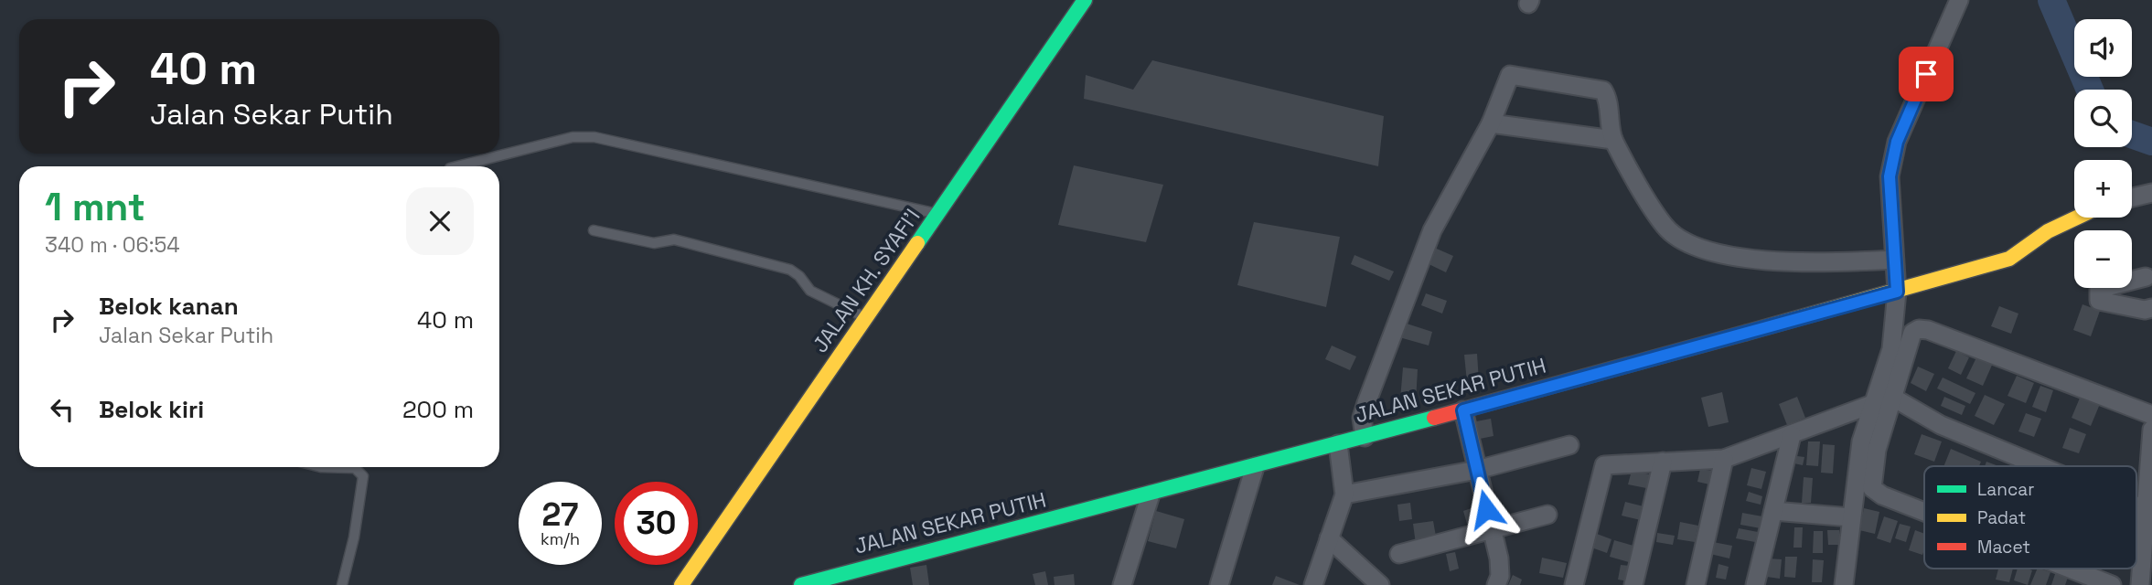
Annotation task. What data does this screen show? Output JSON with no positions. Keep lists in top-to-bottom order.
{
  "streets": {
    "street": ["JALAN KH. SYAFI'I", "JALAN SEKAR PUTIH"]
  },
  "legend": ["Lancar", "Padat", "Macet"],
  "page": {
    "map_buttons": ["+", "−"],
    "turn": ["40 m", "Jalan Sekar Putih"],
    "heading": ["1 mnt", "340 m · 06:54"],
    "list": [
      {
        "name": "Belok kanan",
        "note": "Jalan Sekar Putih",
        "value": "40 m"
      },
      {
        "name": "Belok kiri",
        "value": "200 m"
      }
    ],
    "speed": "27 km/h",
    "limit": "30"
  }
}
